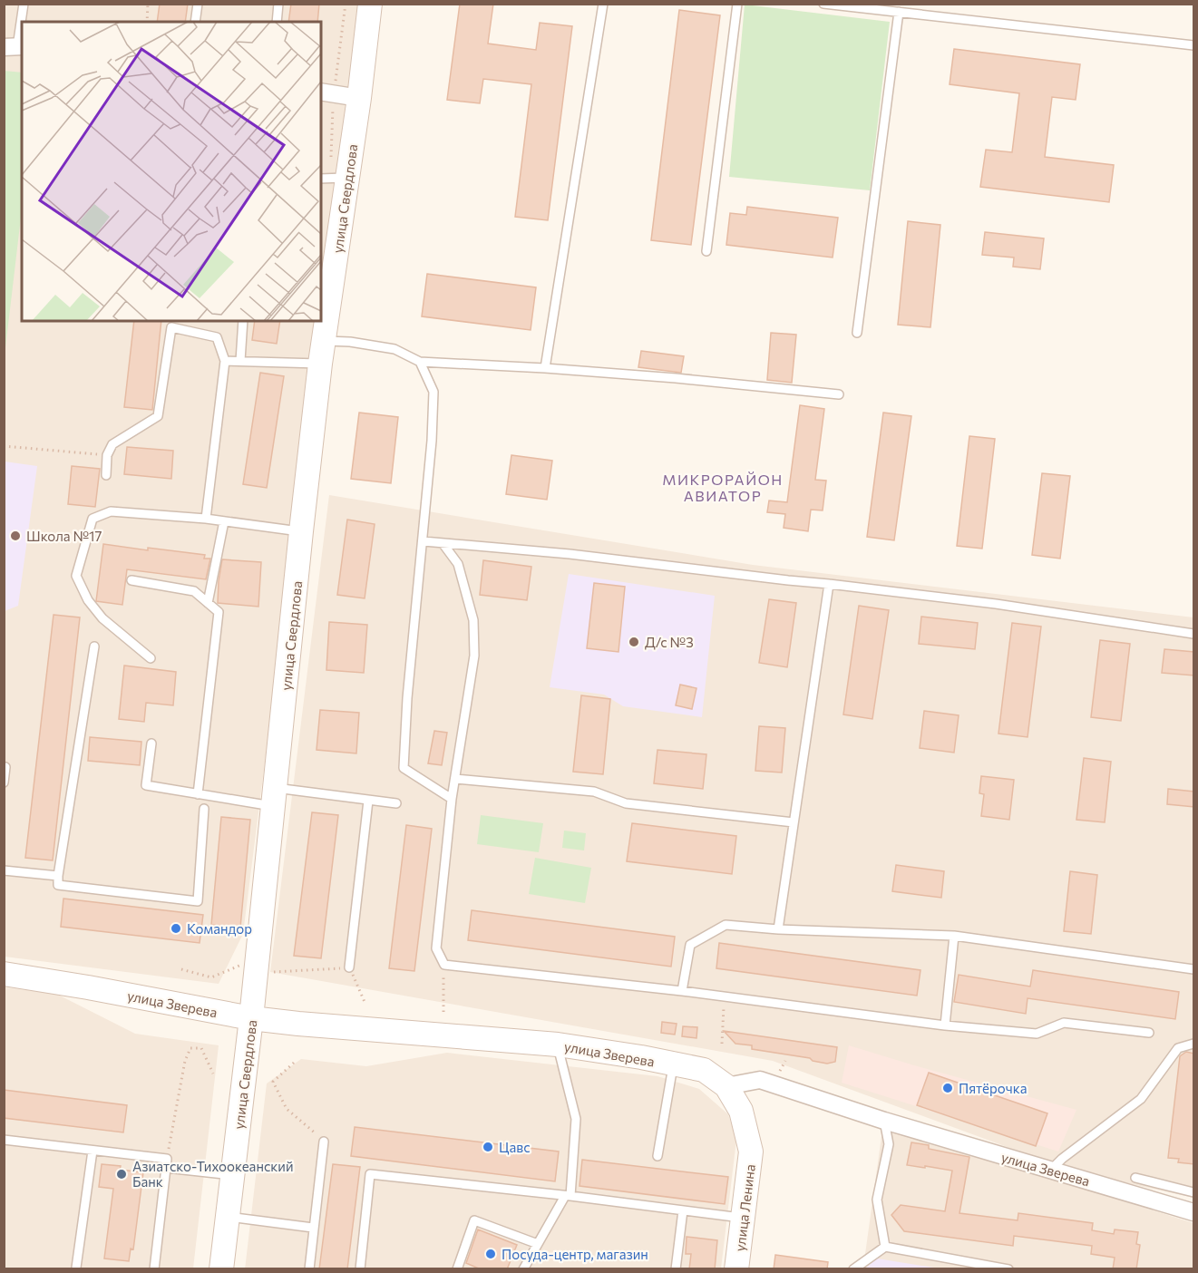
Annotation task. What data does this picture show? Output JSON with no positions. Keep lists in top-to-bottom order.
{
  "streets": {
    "main road": ["улица Свердлова", "улица Зверева", "улица Ленина"]
  },
  "crossings": [
    ["улица Свердлова", "улица Зверева"],
    ["улица Зверева", "улица Ленина"]
  ],
  "districts": ["МИКРОРАЙОН АВИАТОР"],
  "places": [
    "Школа №17",
    "Д/с №3",
    "Командор",
    "Пятёрочка",
    "Цавс",
    "Азиатско-Тихоокеанский Банк",
    "Посуда-центр, магазин"
  ]
}
